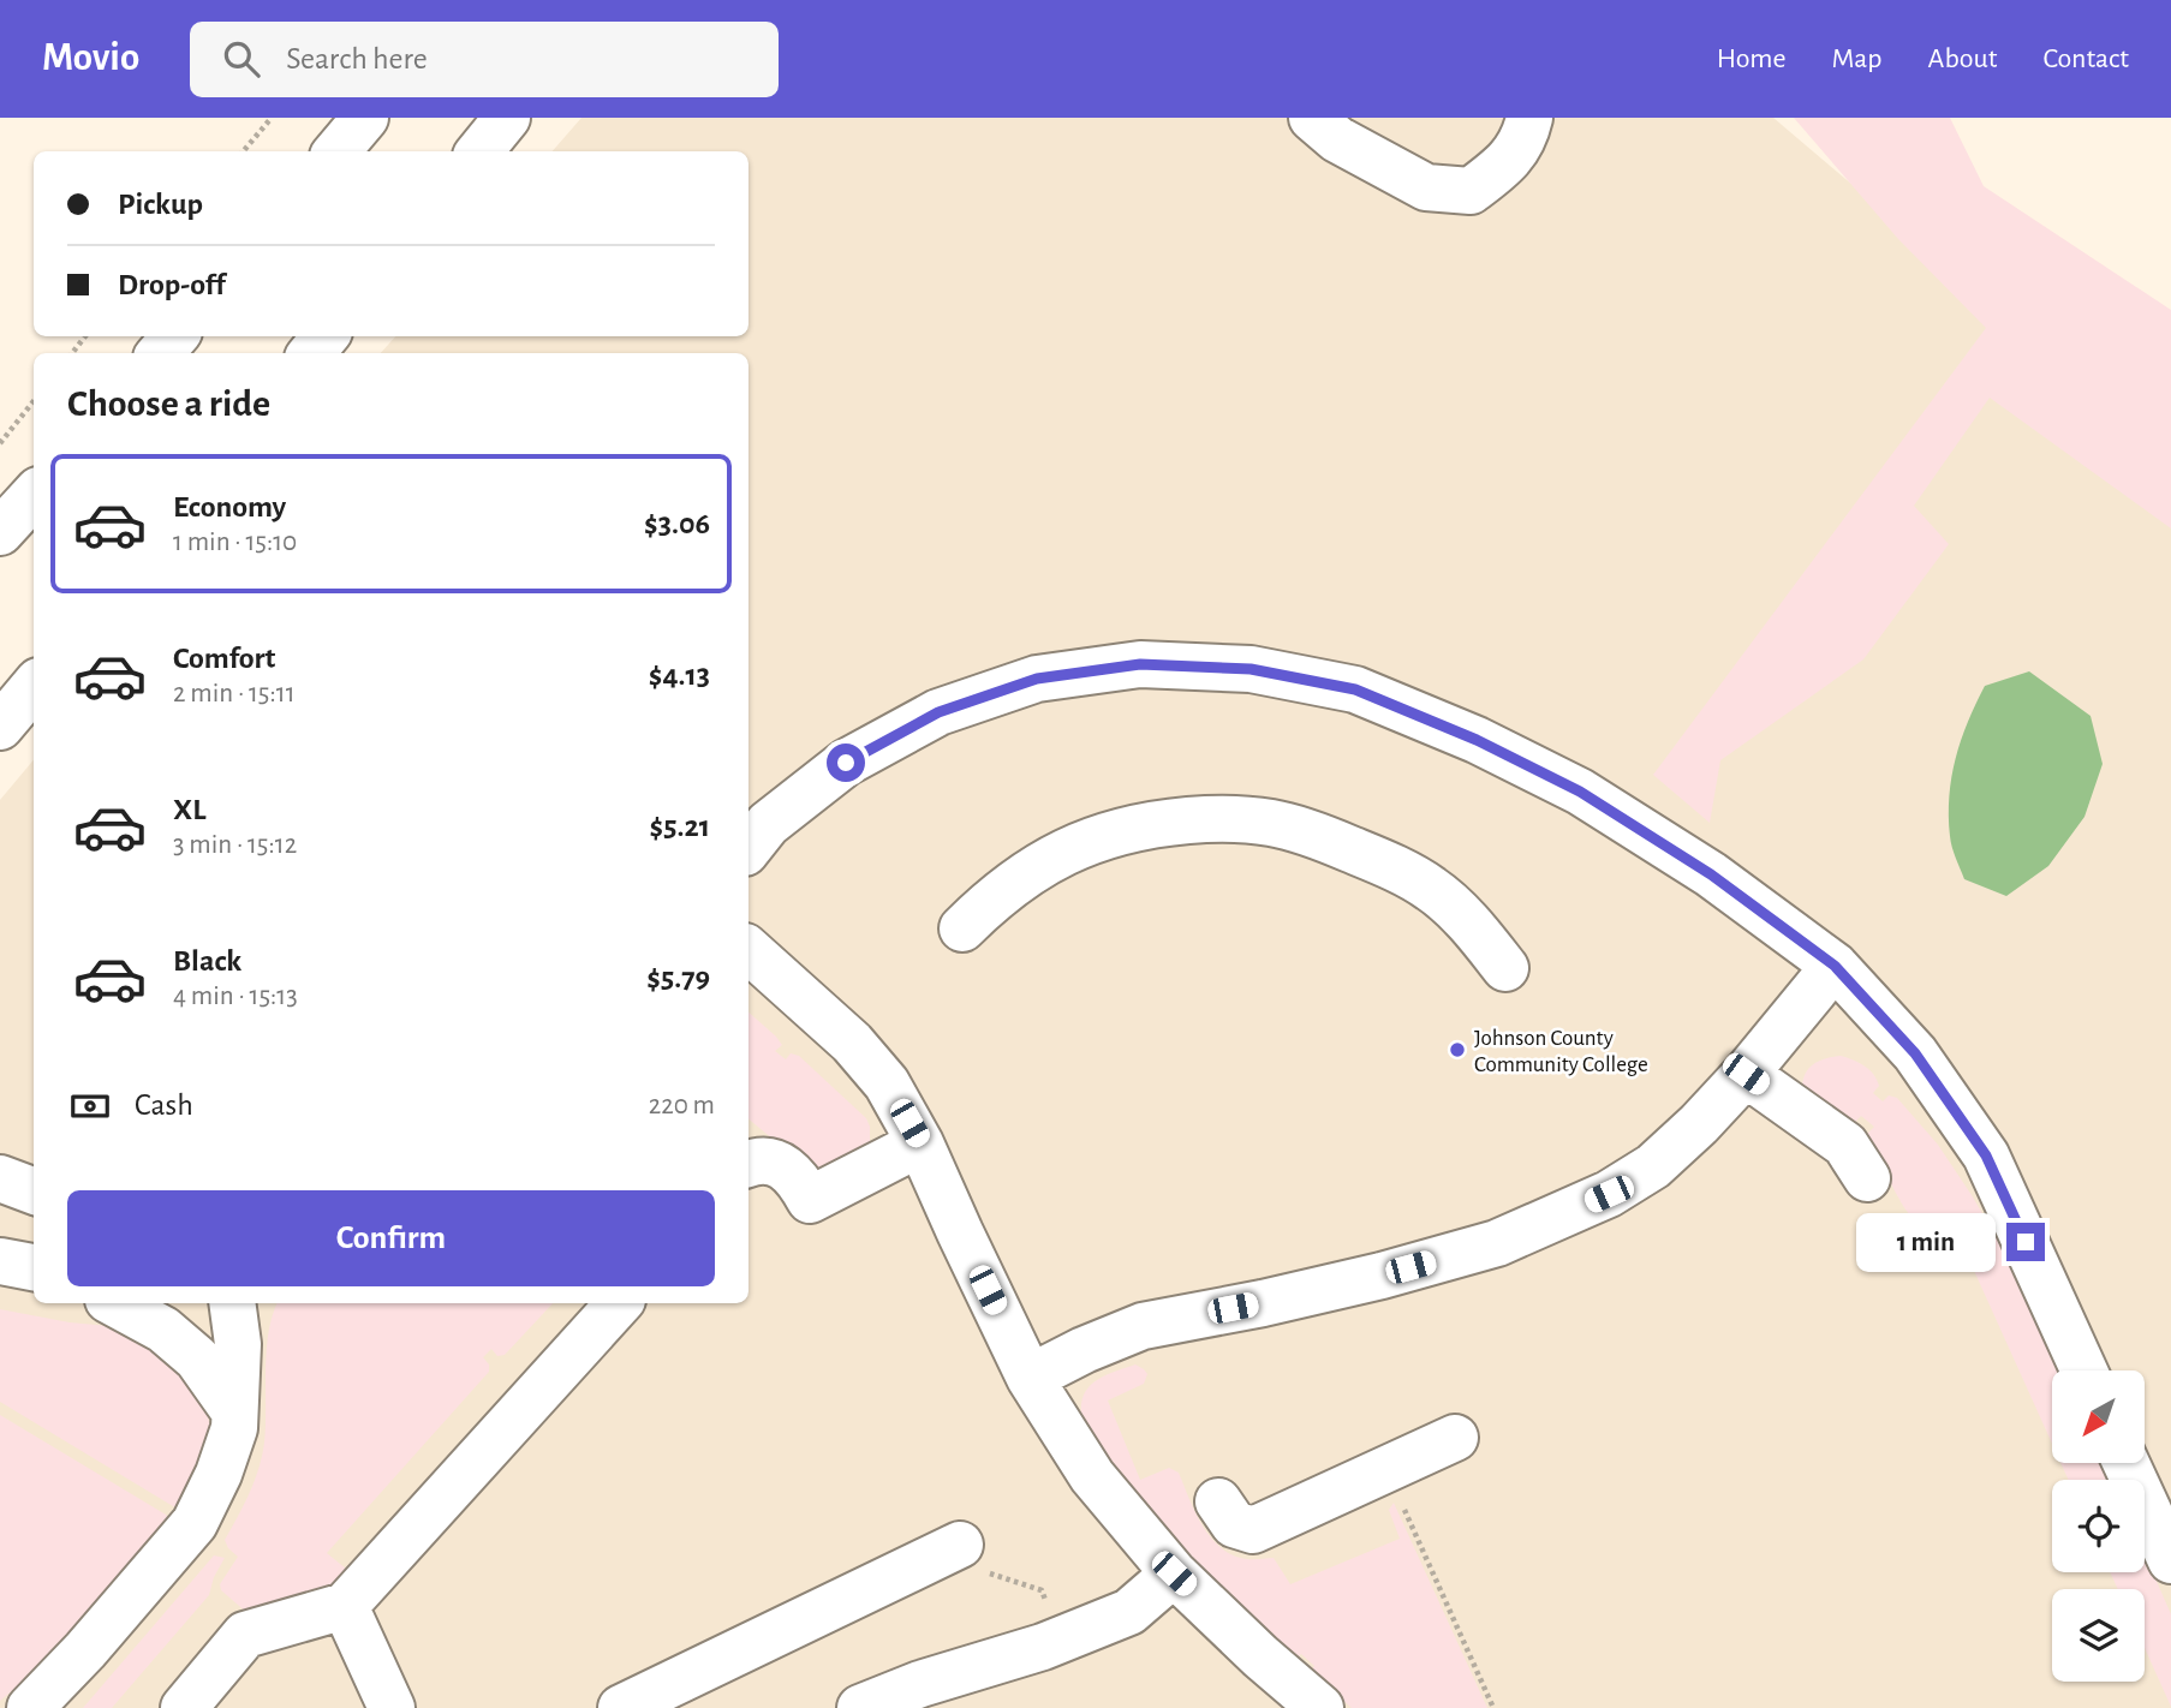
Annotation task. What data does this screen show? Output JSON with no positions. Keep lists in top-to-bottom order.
{
  "places": ["Johnson County Community College"],
  "north": "bottom left",
  "page": {
    "header": "Movio",
    "search": "Search here",
    "nav": [
      "Home",
      "Map",
      "About",
      "Contact"
    ],
    "banner": ["Pickup", "Drop-off"],
    "heading": "Choose a ride",
    "list": [
      {
        "name": "Economy",
        "note": "1 min · 15:10",
        "value": "$3.06"
      },
      {
        "name": "Comfort",
        "note": "2 min · 15:11",
        "value": "$4.13"
      },
      {
        "name": "XL",
        "note": "3 min · 15:12",
        "value": "$5.21"
      },
      {
        "name": "Black",
        "note": "4 min · 15:13",
        "value": "$5.79"
      }
    ],
    "pay": ["Cash", "220 m"],
    "buttons": "Confirm",
    "bubble": "1 min"
  }
}
